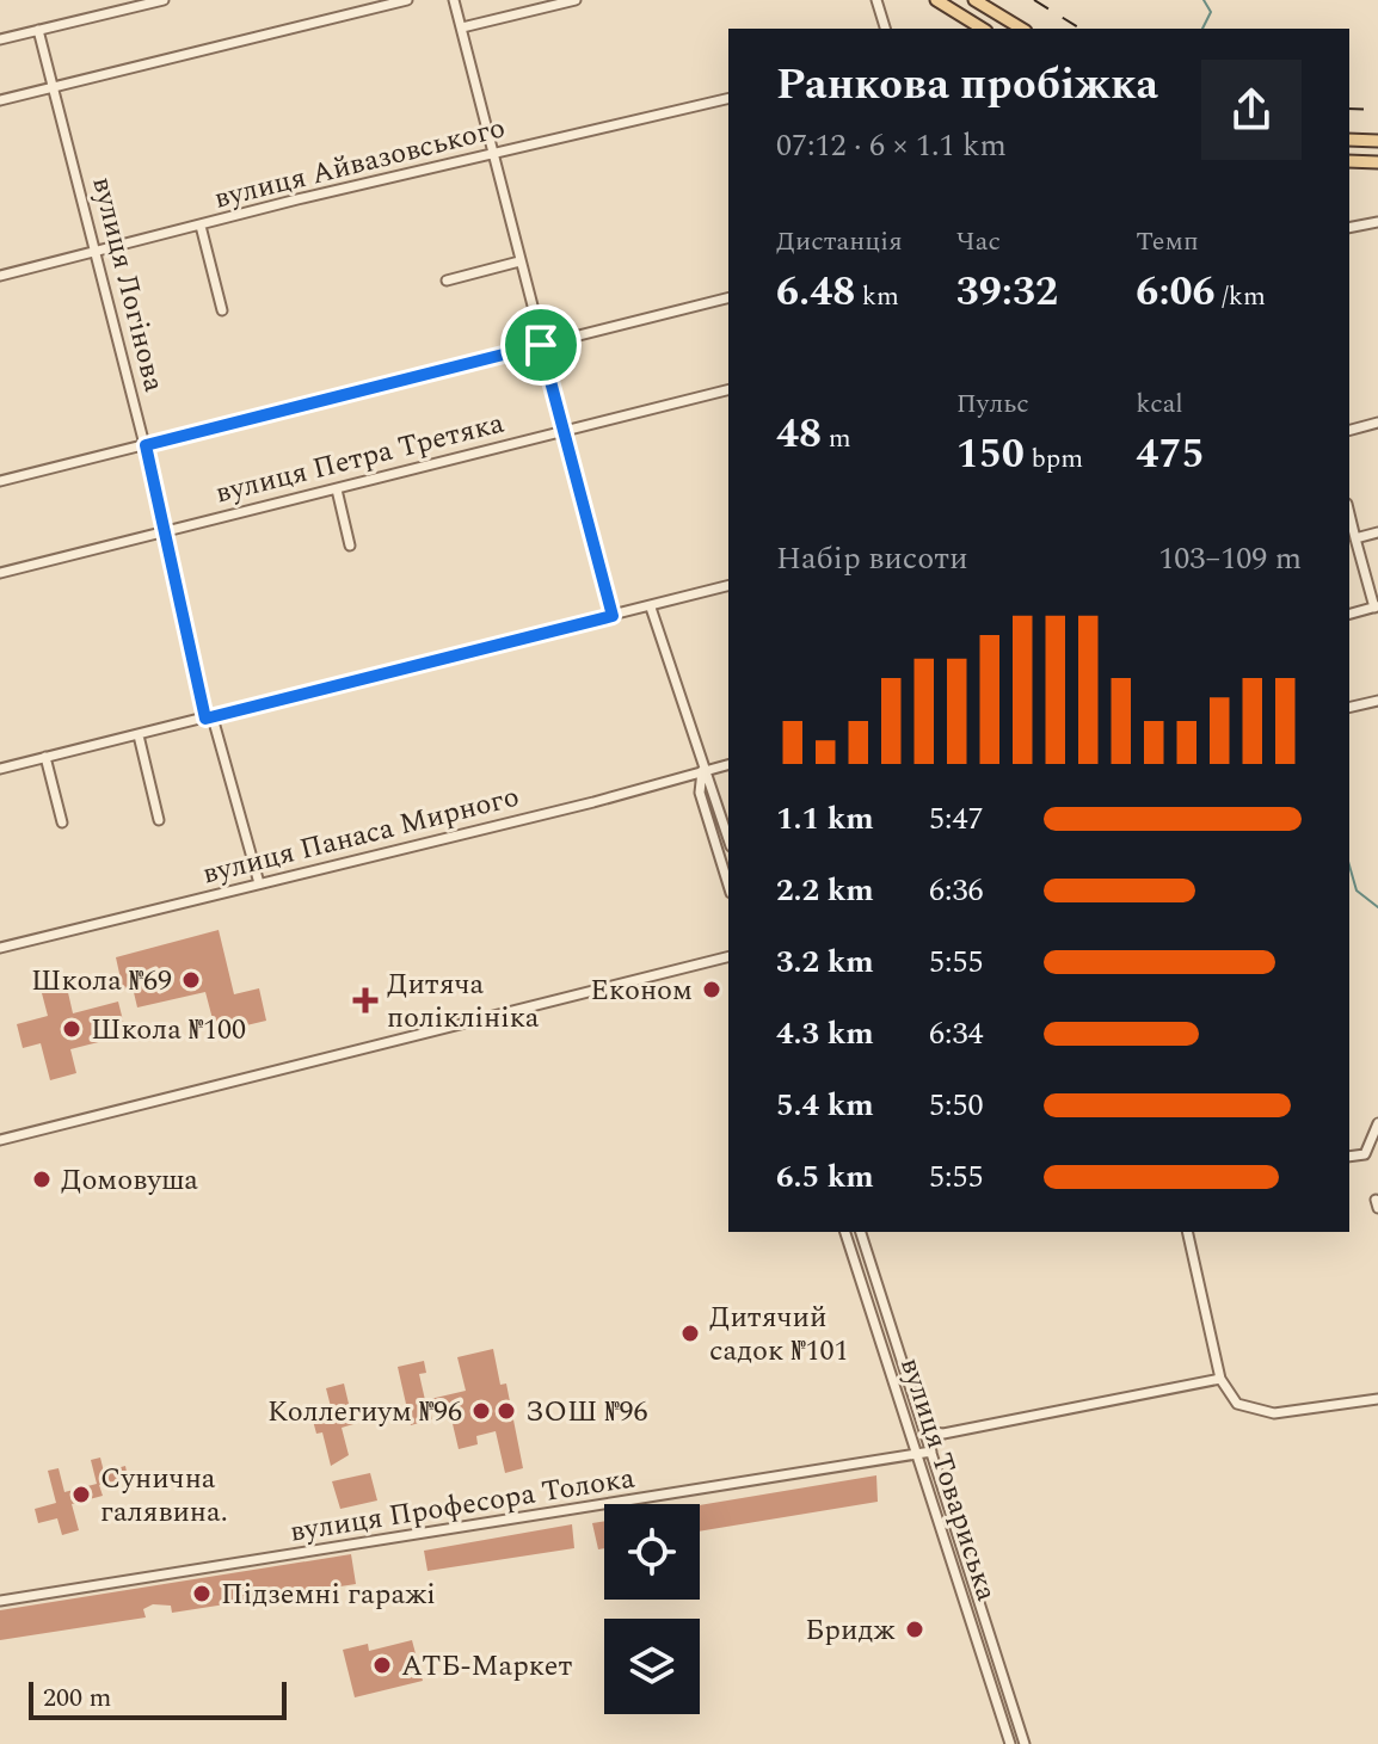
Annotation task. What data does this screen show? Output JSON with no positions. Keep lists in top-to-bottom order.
{
  "streets": {
    "street": [
      "вулиця Айвазовського",
      "вулиця Логінова",
      "вулиця Петра Третяка",
      "вулиця Панаса Мирного",
      "вулиця Товариська",
      "вулиця Професора Толока"
    ]
  },
  "crossings": [
    ["вулиця Айвазовського", "вулиця Логінова"],
    ["вулиця Логінова", "вулиця Петра Третяка"],
    ["вулиця Логінова", "вулиця Панаса Мирного"],
    ["вулиця Товариська", "вулиця Професора Толока"]
  ],
  "places": {
    "other": [
      "Школа №69",
      "Економ",
      "Школа №100",
      "Домовуша",
      "Дитячий садок №101",
      "Коллегиум №96",
      "ЗОШ №96",
      "Сунична галявина.",
      "Підземні гаражі",
      "Бридж",
      "АТБ-Маркет"
    ],
    "health": ["Дитяча поліклініка"]
  },
  "scale_bar": "200 m",
  "page": {
    "heading": ["Ранкова пробіжка", "07:12 · 6 × 1.1 km"],
    "stats": [
      ["Дистанція", "6.48 km"],
      ["Час", "39:32"],
      ["Темп", "6:06 /km"],
      ["48 m"],
      ["Пульс", "150 bpm"],
      ["kcal", "475"]
    ],
    "chart": ["Набір висоти", "103–109 m"],
    "list": [
      {
        "name": "1.1 km",
        "note": "5:47"
      },
      {
        "name": "2.2 km",
        "note": "6:36"
      },
      {
        "name": "3.2 km",
        "note": "5:55"
      },
      {
        "name": "4.3 km",
        "note": "6:34"
      },
      {
        "name": "5.4 km",
        "note": "5:50"
      },
      {
        "name": "6.5 km",
        "note": "5:55"
      }
    ],
    "scale": "200 m"
  }
}
